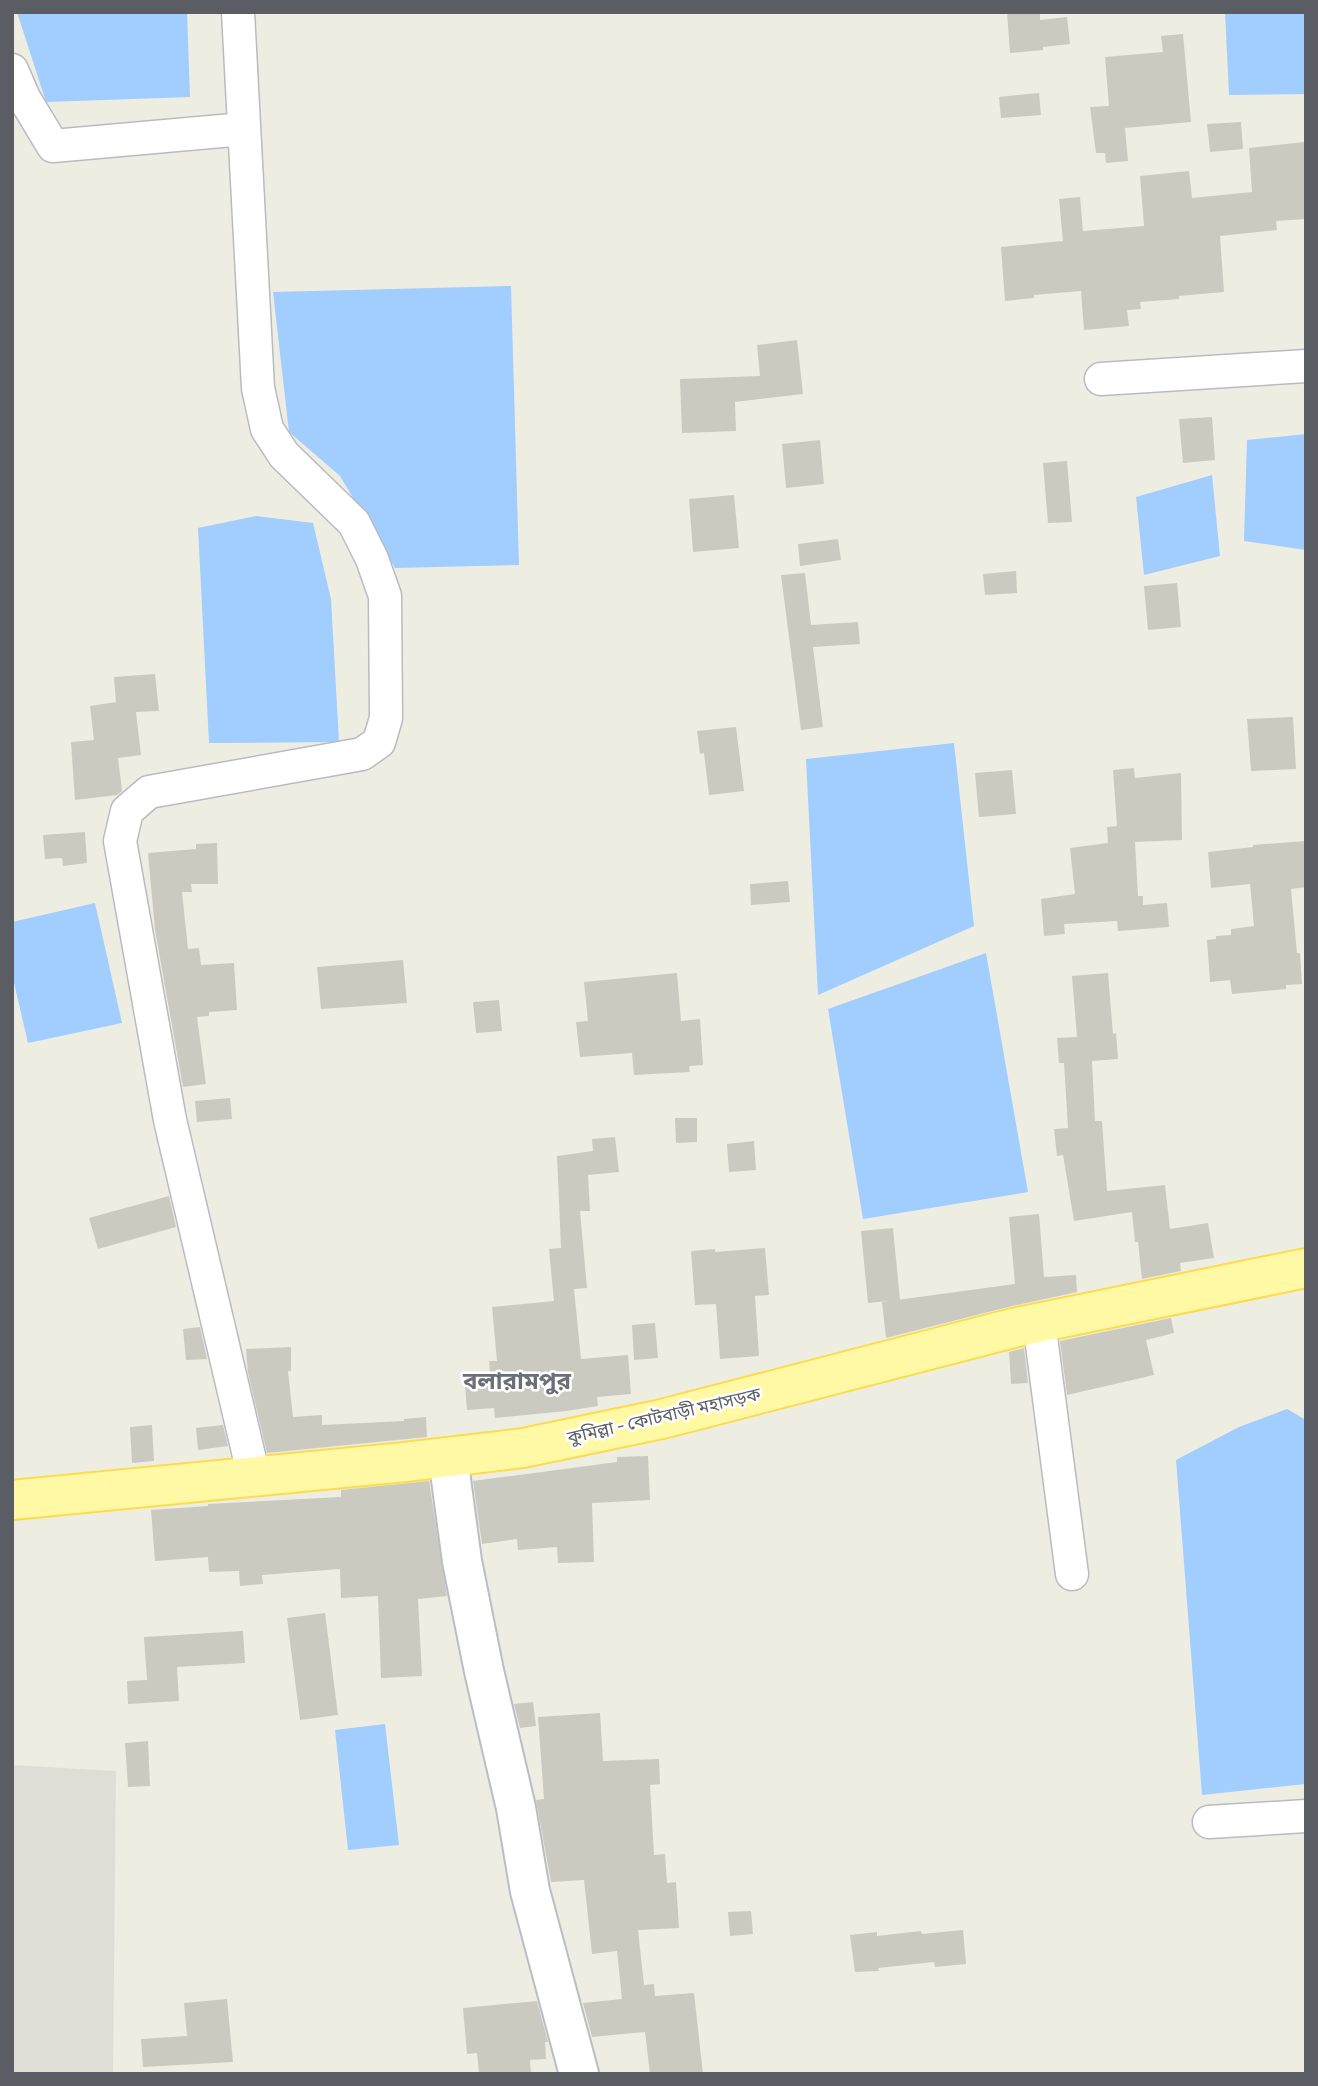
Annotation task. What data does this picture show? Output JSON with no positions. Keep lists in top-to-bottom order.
{
  "streets": {
    "main road": ["কুমিল্লা - কোটবাড়ী মহাসড়ক"]
  },
  "districts": ["বলারামপুর"]
}
